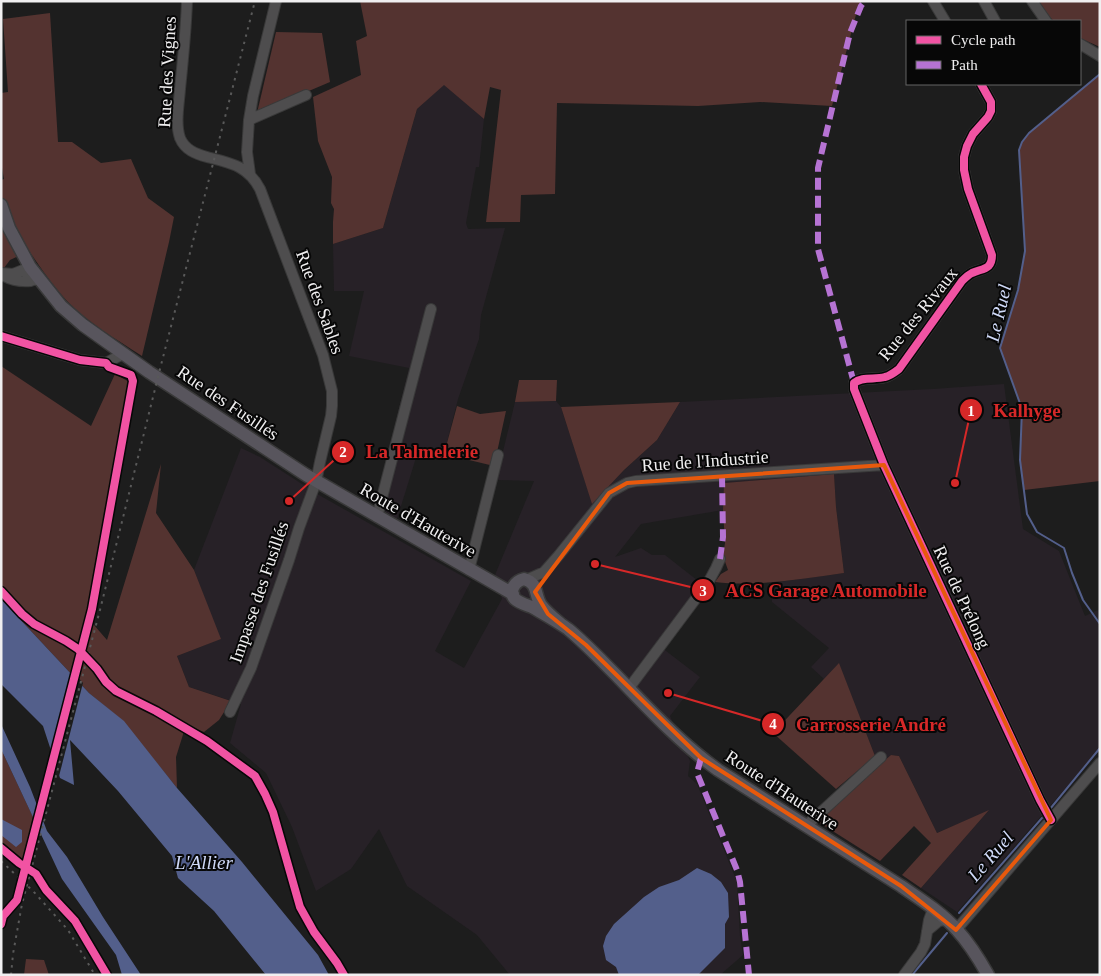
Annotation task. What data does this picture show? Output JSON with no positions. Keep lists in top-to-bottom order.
{
  "streets": {
    "main road": ["Rue des Fusillés", "Route d'Hauterive"],
    "street": [
      "Rue des Vignes",
      "Rue des Sables",
      "Rue des Rivaux",
      "Rue de l'Industrie",
      "Impasse des Fusillés",
      "Rue de Prélong"
    ]
  },
  "crossings": [
    ["Rue des Vignes", "Rue des Sables"],
    ["Rue des Sables", "Rue des Fusillés"],
    ["Rue des Sables", "Route d'Hauterive"],
    ["Rue des Sables", "Impasse des Fusillés"],
    ["Rue des Rivaux", "Rue de Prélong"],
    ["Rue des Fusillés", "Route d'Hauterive"],
    ["Rue des Fusillés", "Impasse des Fusillés"],
    ["Rue de l'Industrie", "Route d'Hauterive"],
    ["Rue de l'Industrie", "Rue de Prélong"],
    ["Route d'Hauterive", "Impasse des Fusillés"]
  ],
  "water": ["Le Ruel", "L'Allier"],
  "places": [
    "Kalhyge",
    "La Talmelerie",
    "ACS Garage Automobile",
    "Carrosserie André"
  ],
  "legend": ["Cycle path", "Path"]
}
